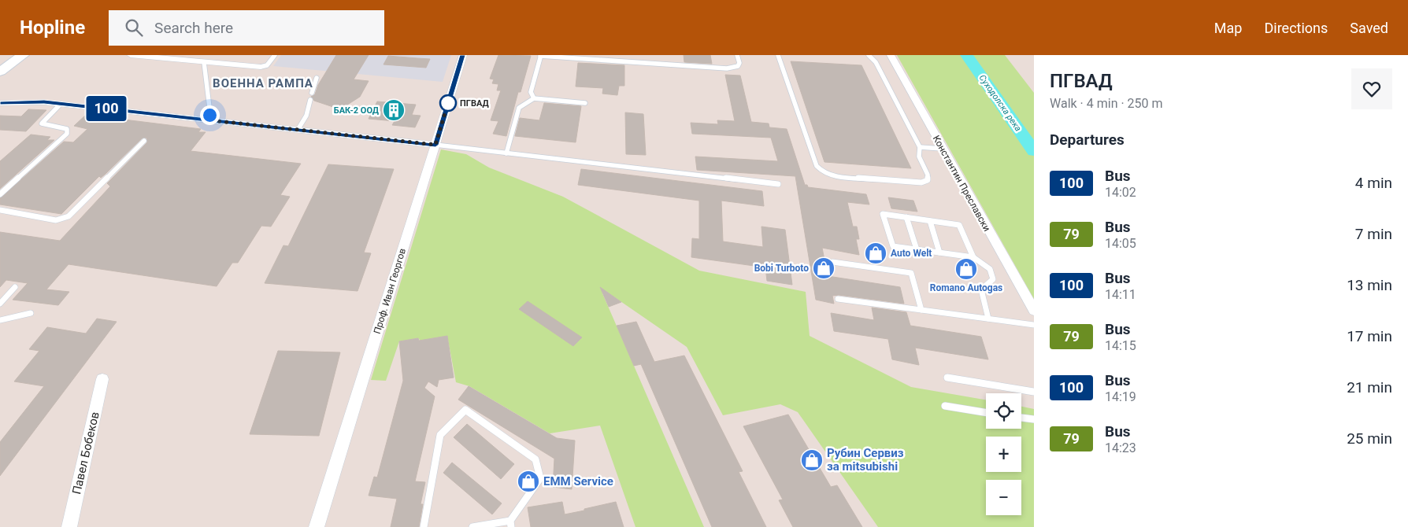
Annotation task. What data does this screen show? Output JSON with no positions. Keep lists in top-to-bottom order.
{
  "streets": {
    "street": ["Константин Преславски", "Проф. Иван Георгов", "Павел Бобеков"]
  },
  "districts": ["ВОЕННА РАМПА"],
  "water": ["Суходолска река"],
  "places": {
    "other": ["ПГВАД"],
    "building": ["БАК-2 ООД"],
    "shop": [
      "Auto Welt",
      "Bobi Turboto",
      "Romano Autogas",
      "Рубин Сервиз за mitsubishi",
      "EMM Service"
    ]
  },
  "lines": ["bus line 100"],
  "page": {
    "header": "Hopline",
    "search": "Search here",
    "nav": ["Map", "Directions", "Saved"],
    "on_map": "100",
    "heading": [
      ["ПГВАД", "Walk · 4 min · 250 m"],
      "Departures"
    ],
    "list": [
      {
        "mark": "100",
        "name": "Bus",
        "note": "14:02",
        "value": "4 min"
      },
      {
        "mark": "79",
        "name": "Bus",
        "note": "14:05",
        "value": "7 min"
      },
      {
        "mark": "100",
        "name": "Bus",
        "note": "14:11",
        "value": "13 min"
      },
      {
        "mark": "79",
        "name": "Bus",
        "note": "14:15",
        "value": "17 min"
      },
      {
        "mark": "100",
        "name": "Bus",
        "note": "14:19",
        "value": "21 min"
      },
      {
        "mark": "79",
        "name": "Bus",
        "note": "14:23",
        "value": "25 min"
      }
    ],
    "map_buttons": ["+", "−"]
  }
}
